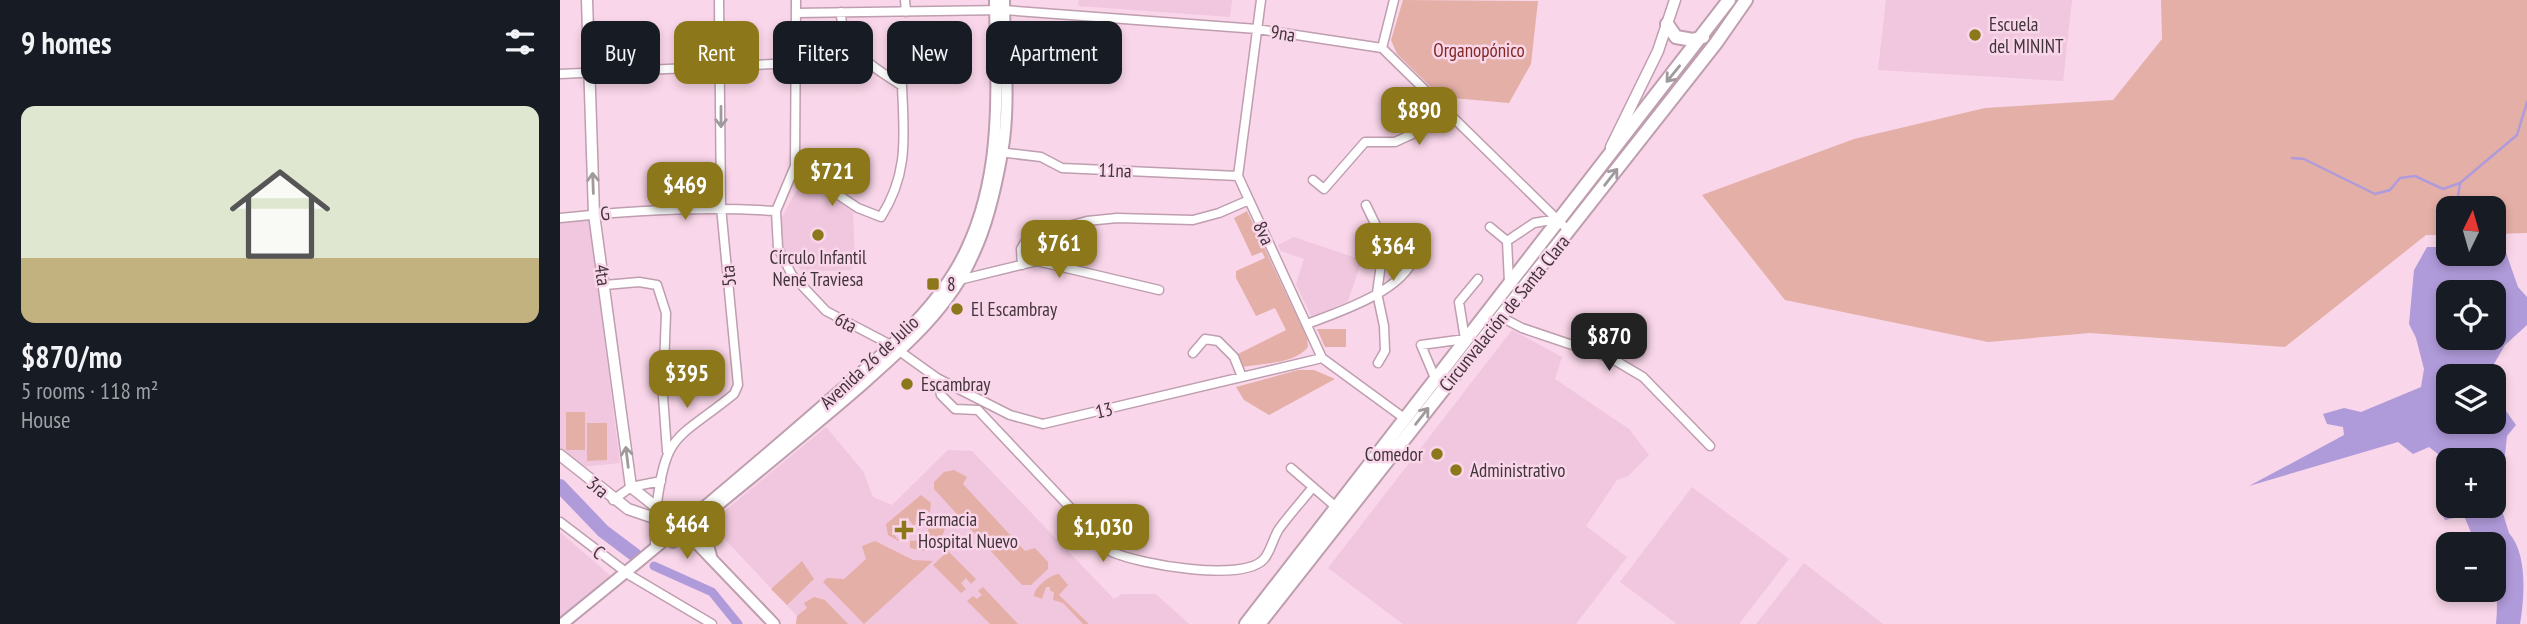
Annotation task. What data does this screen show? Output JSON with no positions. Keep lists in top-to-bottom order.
{
  "streets": {
    "highway": ["Circunvalación de Santa Clara"],
    "main road": ["Avenida 26 de Julio"],
    "street": [
      "9na",
      "11na",
      "G",
      "8va",
      "4ta",
      "5ta",
      "6ta",
      "13",
      "3ra",
      "C"
    ]
  },
  "crossings": [
    ["9na", "6ta"],
    ["9na", "Avenida 26 de Julio"],
    ["11na", "8va"],
    ["11na", "Avenida 26 de Julio"],
    ["G", "4ta"],
    ["G", "5ta"],
    ["G", "6ta"],
    ["8va", "13"],
    ["6ta", "Avenida 26 de Julio"],
    ["6ta", "13"],
    ["Avenida 26 de Julio", "13"],
    ["Avenida 26 de Julio", "C"]
  ],
  "one_way": ["4ta"],
  "parks": ["Organopónico"],
  "places": {
    "other": [
      "Escuela del MININT",
      "Círculo Infantil Nené Traviesa",
      "El Escambray",
      "Escambray",
      "Comedor",
      "Administrativo"
    ],
    "transit": ["8"],
    "health": ["Farmacia Hospital Nuevo"]
  },
  "north": "top",
  "page": {
    "heading": "9 homes",
    "chip": [
      "Buy",
      "Rent",
      "Filters",
      "New",
      "Apartment"
    ],
    "list": [
      {
        "name": "$870/mo",
        "note": "5 rooms · 118 m² · House"
      }
    ],
    "price": [
      "$890",
      "$721",
      "$469",
      "$761",
      "$364",
      "$870",
      "$395",
      "$464",
      "$1,030"
    ],
    "map_buttons": ["+", "−"]
  }
}
